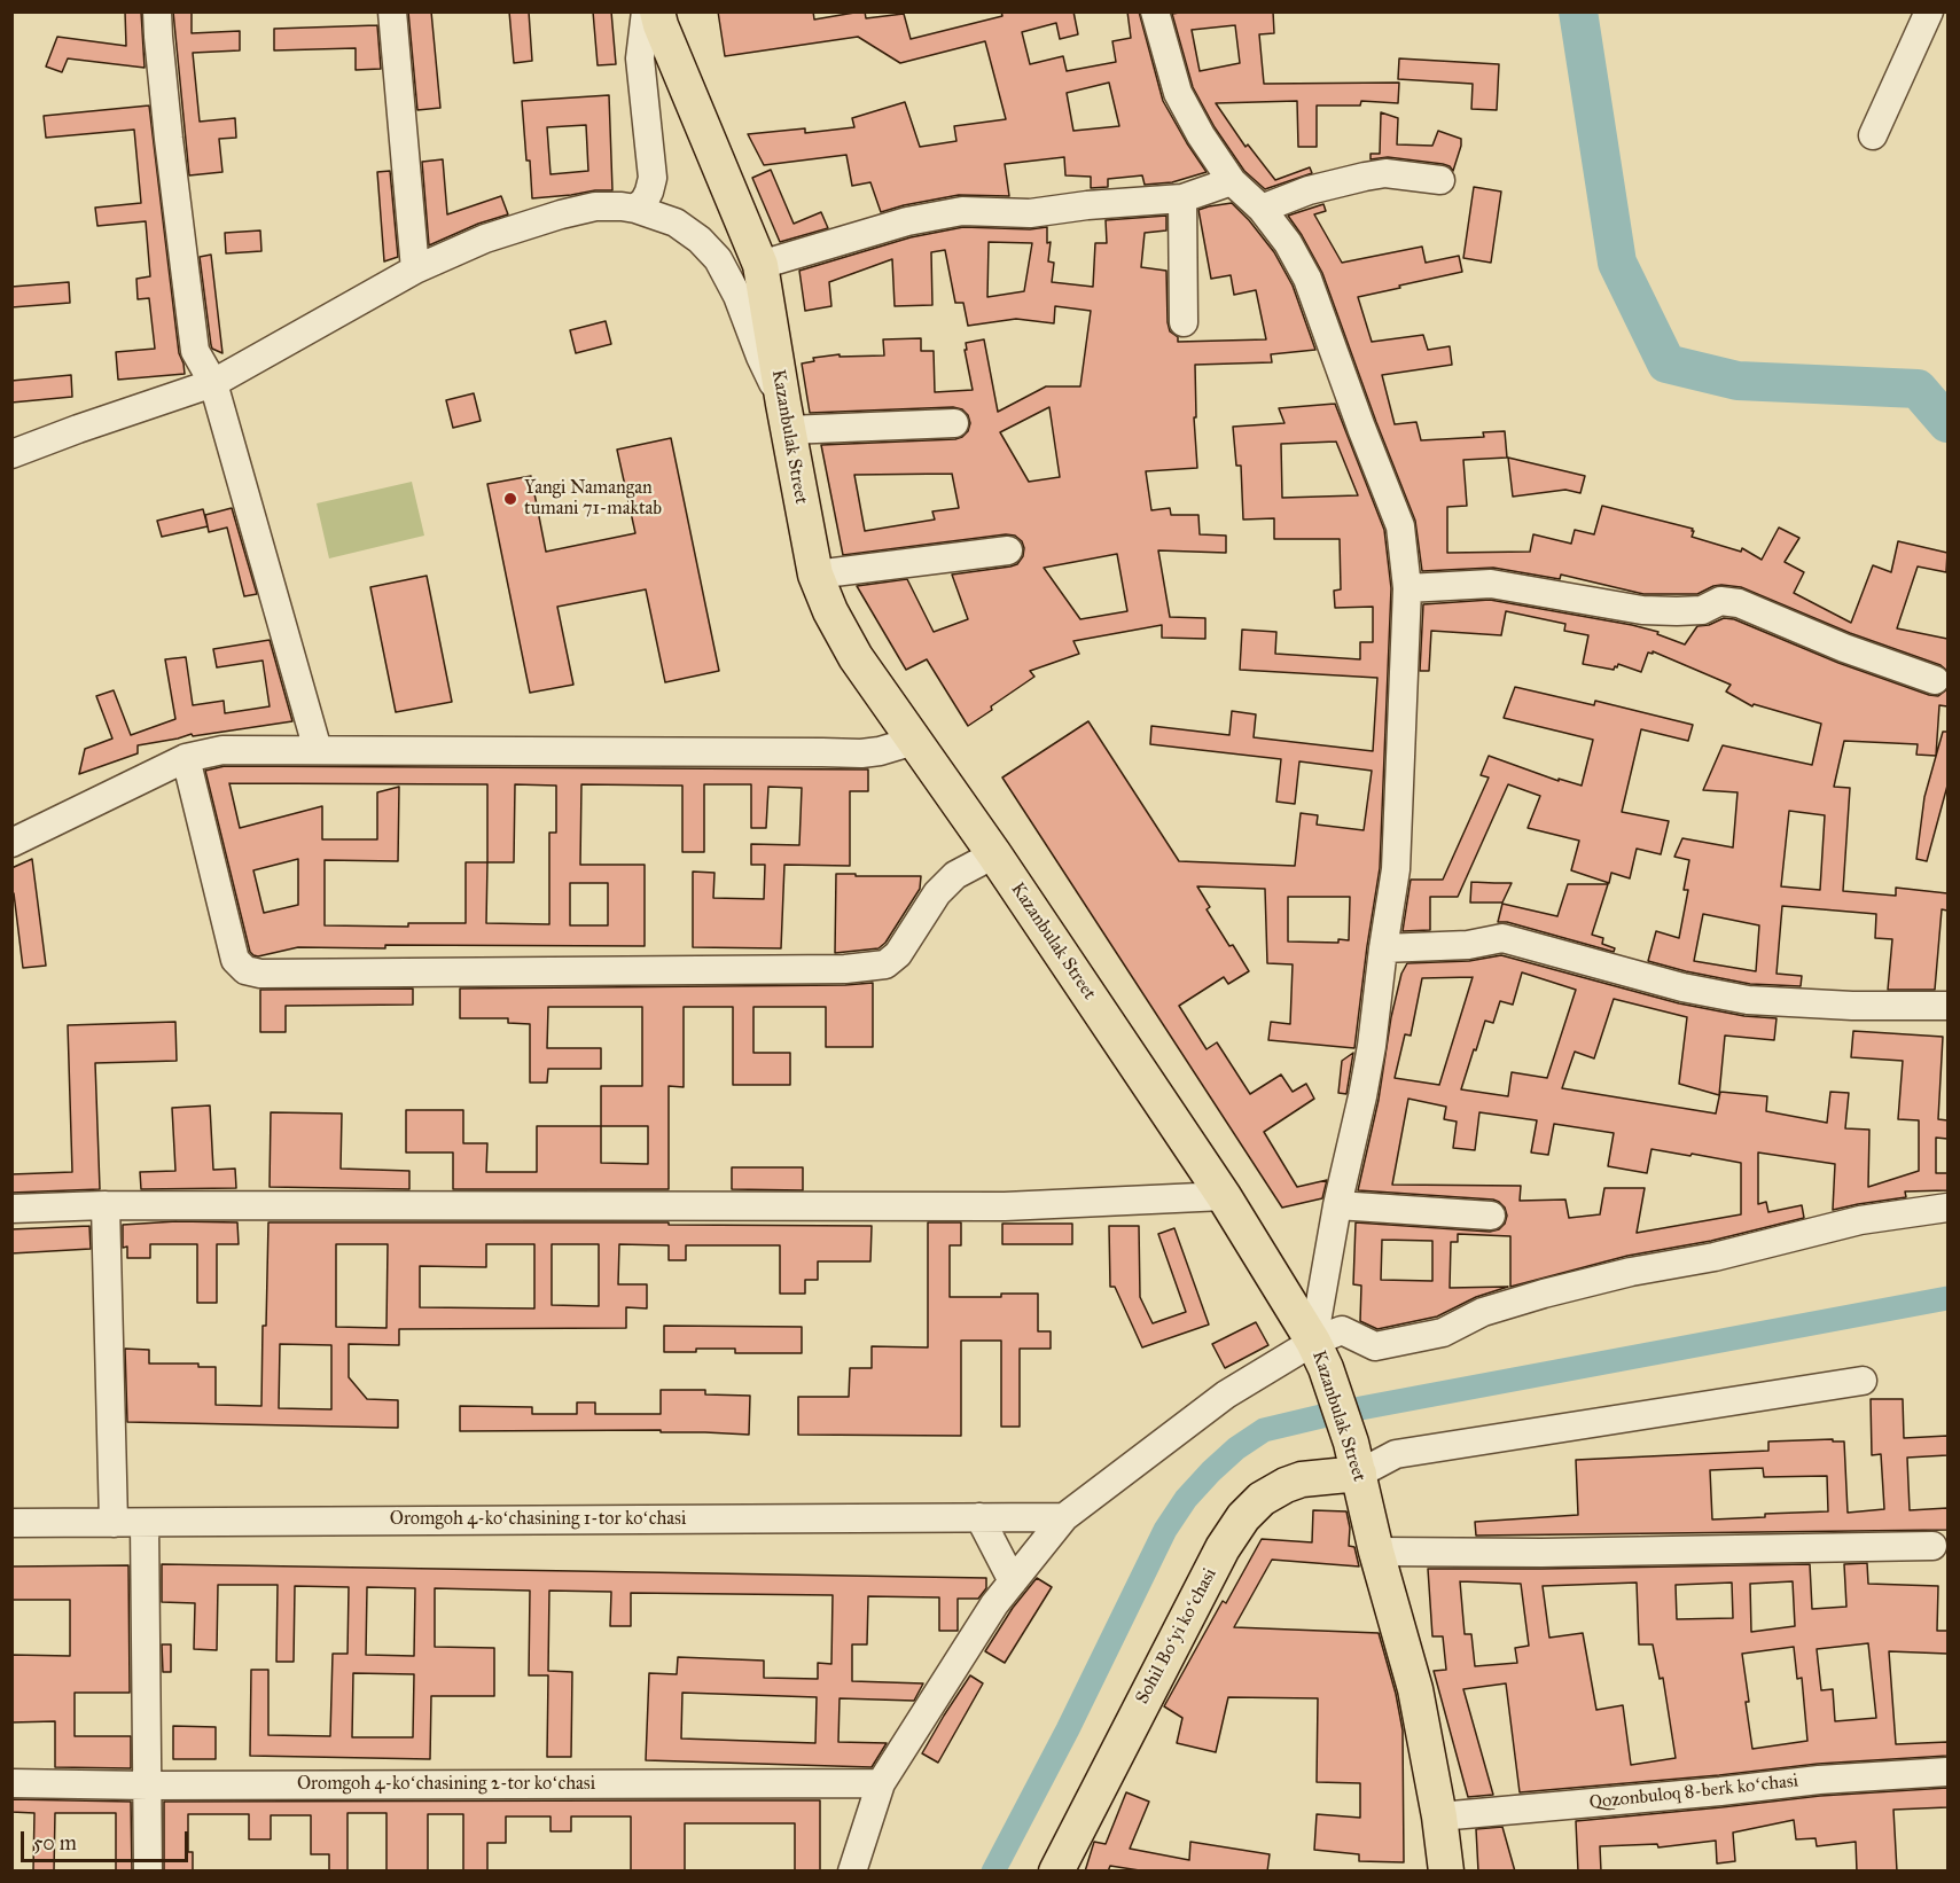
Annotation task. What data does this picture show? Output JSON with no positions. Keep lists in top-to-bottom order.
{
  "streets": {
    "main road": ["Kazanbulak Street", "Sohil Boʻyi koʻchasi"],
    "street": ["Oromgoh 4-koʻchasining 1-tor koʻchasi", "Oromgoh 4-koʻchasining 2-tor koʻchasi", "Qozonbuloq 8-berk koʻchasi"]
  },
  "crossings": [
    ["Kazanbulak Street", "Sohil Boʻyi koʻchasi"],
    ["Kazanbulak Street", "Qozonbuloq 8-berk koʻchasi"]
  ],
  "places": ["Yangi Namangan tumani 71-maktab"],
  "scale_bar": "50 m"
}
